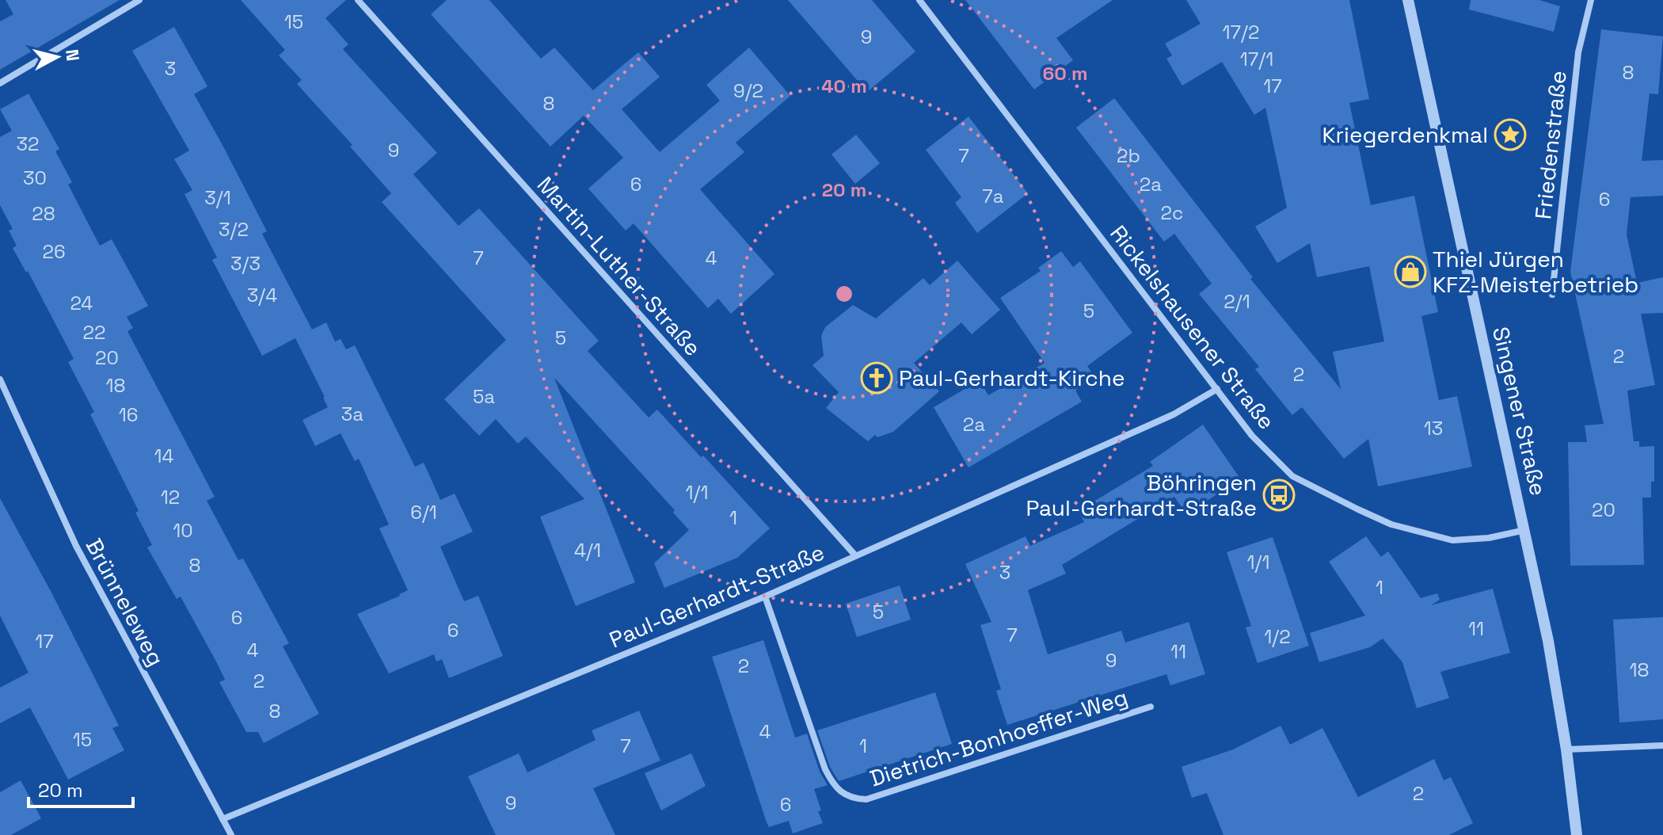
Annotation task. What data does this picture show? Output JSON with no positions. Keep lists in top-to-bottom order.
{
  "streets": {
    "street": [
      "Friedenstraße",
      "Martin-Luther-Straße",
      "Rickelshausener Straße",
      "Singener Straße",
      "Paul-Gerhardt-Straße",
      "Brünneleweg",
      "Dietrich-Bonhoeffer-Weg"
    ]
  },
  "crossings": [
    ["Martin-Luther-Straße", "Paul-Gerhardt-Straße"],
    ["Rickelshausener Straße", "Singener Straße"],
    ["Rickelshausener Straße", "Paul-Gerhardt-Straße"],
    ["Paul-Gerhardt-Straße", "Brünneleweg"],
    ["Paul-Gerhardt-Straße", "Dietrich-Bonhoeffer-Weg"]
  ],
  "places": {
    "place": ["Kriegerdenkmal"],
    "shop": ["Thiel Jürgen KFZ-Meisterbetrieb"],
    "church": ["Paul-Gerhardt-Kirche"],
    "bus stop": ["Böhringen Paul-Gerhardt-Straße"]
  },
  "house_numbers": [
    "15",
    "17/2",
    "9",
    "17/1",
    "3",
    "8",
    "17",
    "9/2",
    "8",
    "32",
    "9",
    "7",
    "2b",
    "30",
    "6",
    "2a",
    "7a",
    "3/1",
    "6",
    "2c",
    "28",
    "3/2",
    "26",
    "7",
    "4",
    "3/3",
    "3/4",
    "2/1",
    "24",
    "5",
    "22",
    "5",
    "2",
    "20",
    "2",
    "18",
    "5a",
    "3a",
    "16",
    "2a",
    "13",
    "14",
    "1/1",
    "12",
    "20",
    "6/1",
    "1",
    "10",
    "4/1",
    "1/1",
    "8",
    "3",
    "1",
    "5",
    "6",
    "11",
    "6",
    "7",
    "1/2",
    "17",
    "4",
    "11",
    "9",
    "2",
    "18",
    "2",
    "8",
    "4",
    "15",
    "7",
    "1",
    "2",
    "9",
    "6"
  ],
  "scale_bar": "20 m",
  "north": "right",
  "rings": ["60 m", "40 m", "20 m"]
}
